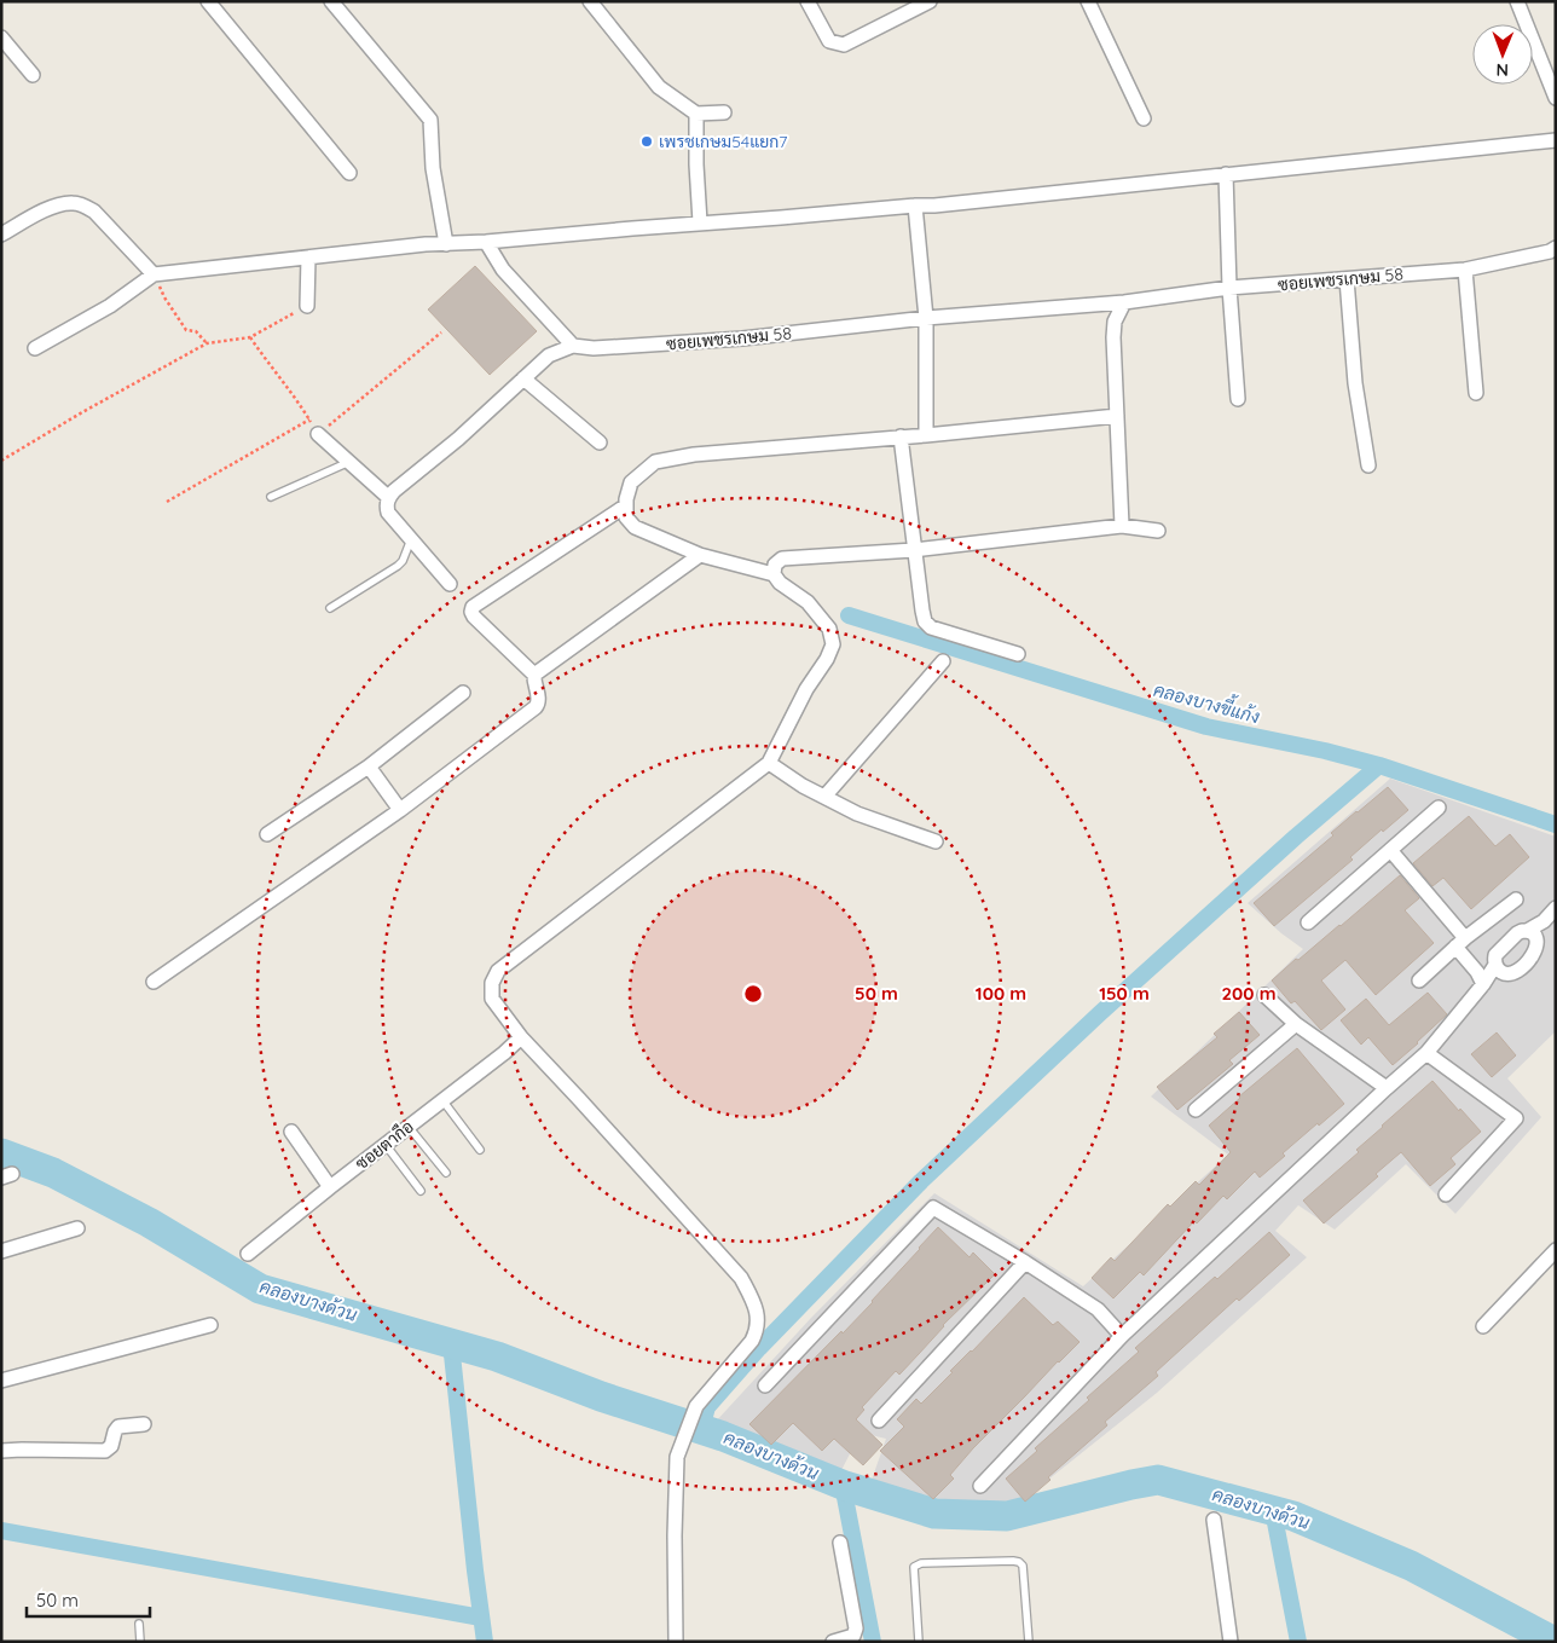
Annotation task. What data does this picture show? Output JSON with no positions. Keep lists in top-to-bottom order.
{
  "streets": {
    "street": ["ซอยเพชรเกษม 58", "ซอยตากือ"]
  },
  "water": ["คลองบางขี้แก้ง", "คลองบางด้วน"],
  "places": ["เพรชเกษม54แยก7"],
  "scale_bar": "50 m",
  "north": "bottom",
  "rings": [
    "50 m",
    "100 m",
    "150 m",
    "200 m"
  ]
}
